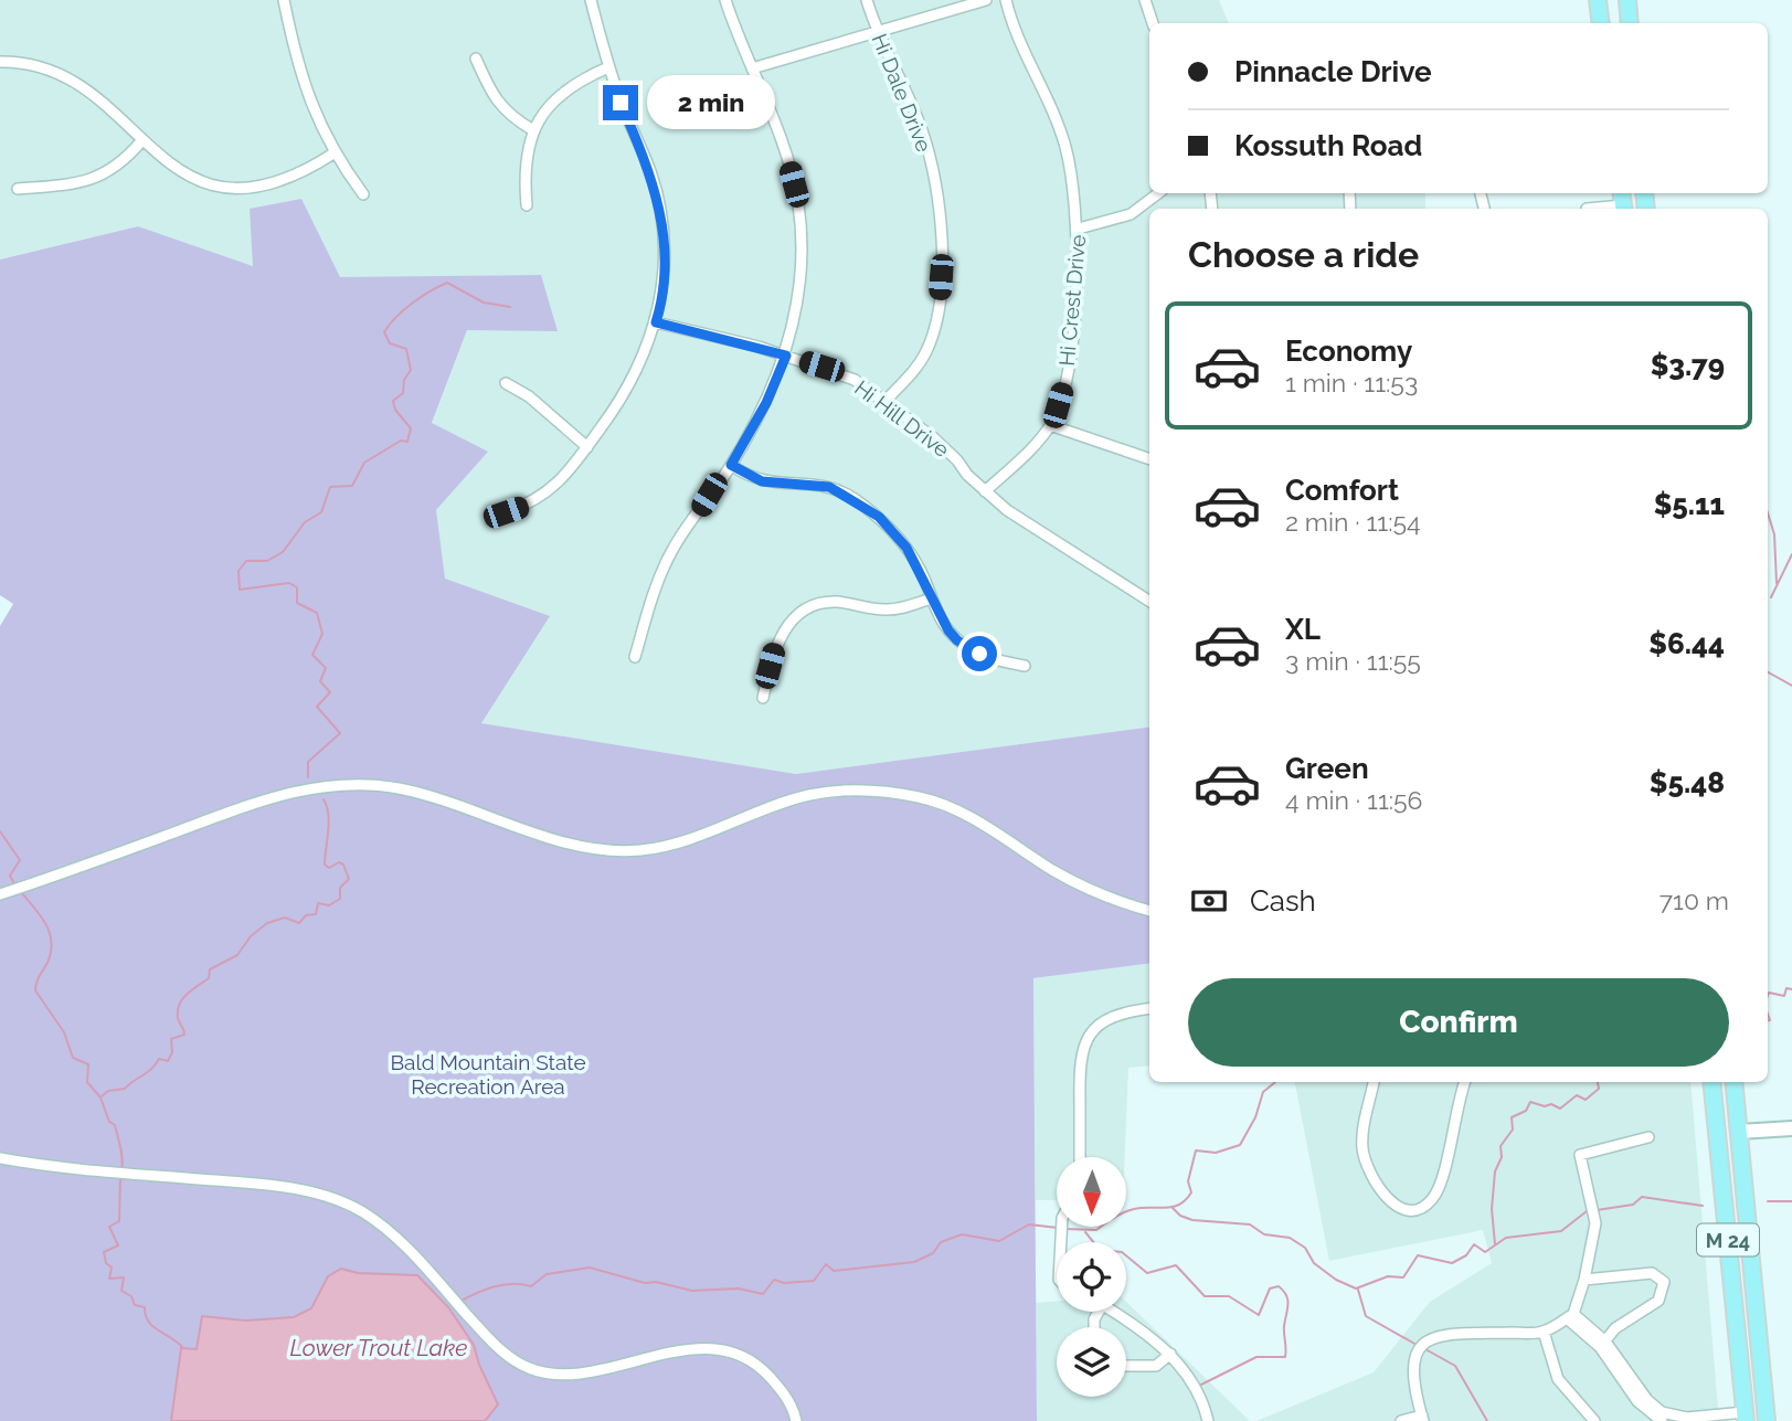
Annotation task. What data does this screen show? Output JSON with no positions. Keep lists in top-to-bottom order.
{
  "streets": {
    "main road": ["M 24"],
    "street": ["Hi Dale Drive", "Hi Crest Drive", "Hi Hill Drive"]
  },
  "crossings": [
    ["Hi Dale Drive", "Hi Hill Drive"],
    ["Hi Crest Drive", "Hi Hill Drive"]
  ],
  "water": ["Lower Trout Lake"],
  "parks": ["Bald Mountain State Recreation Area"],
  "north": "bottom",
  "page": {
    "banner": ["Pinnacle Drive", "Kossuth Road"],
    "bubble": "2 min",
    "heading": "Choose a ride",
    "list": [
      {
        "name": "Economy",
        "note": "1 min · 11:53",
        "value": "$3.79"
      },
      {
        "name": "Comfort",
        "note": "2 min · 11:54",
        "value": "$5.11"
      },
      {
        "name": "XL",
        "note": "3 min · 11:55",
        "value": "$6.44"
      },
      {
        "name": "Green",
        "note": "4 min · 11:56",
        "value": "$5.48"
      }
    ],
    "pay": ["Cash", "710 m"],
    "buttons": "Confirm"
  }
}
